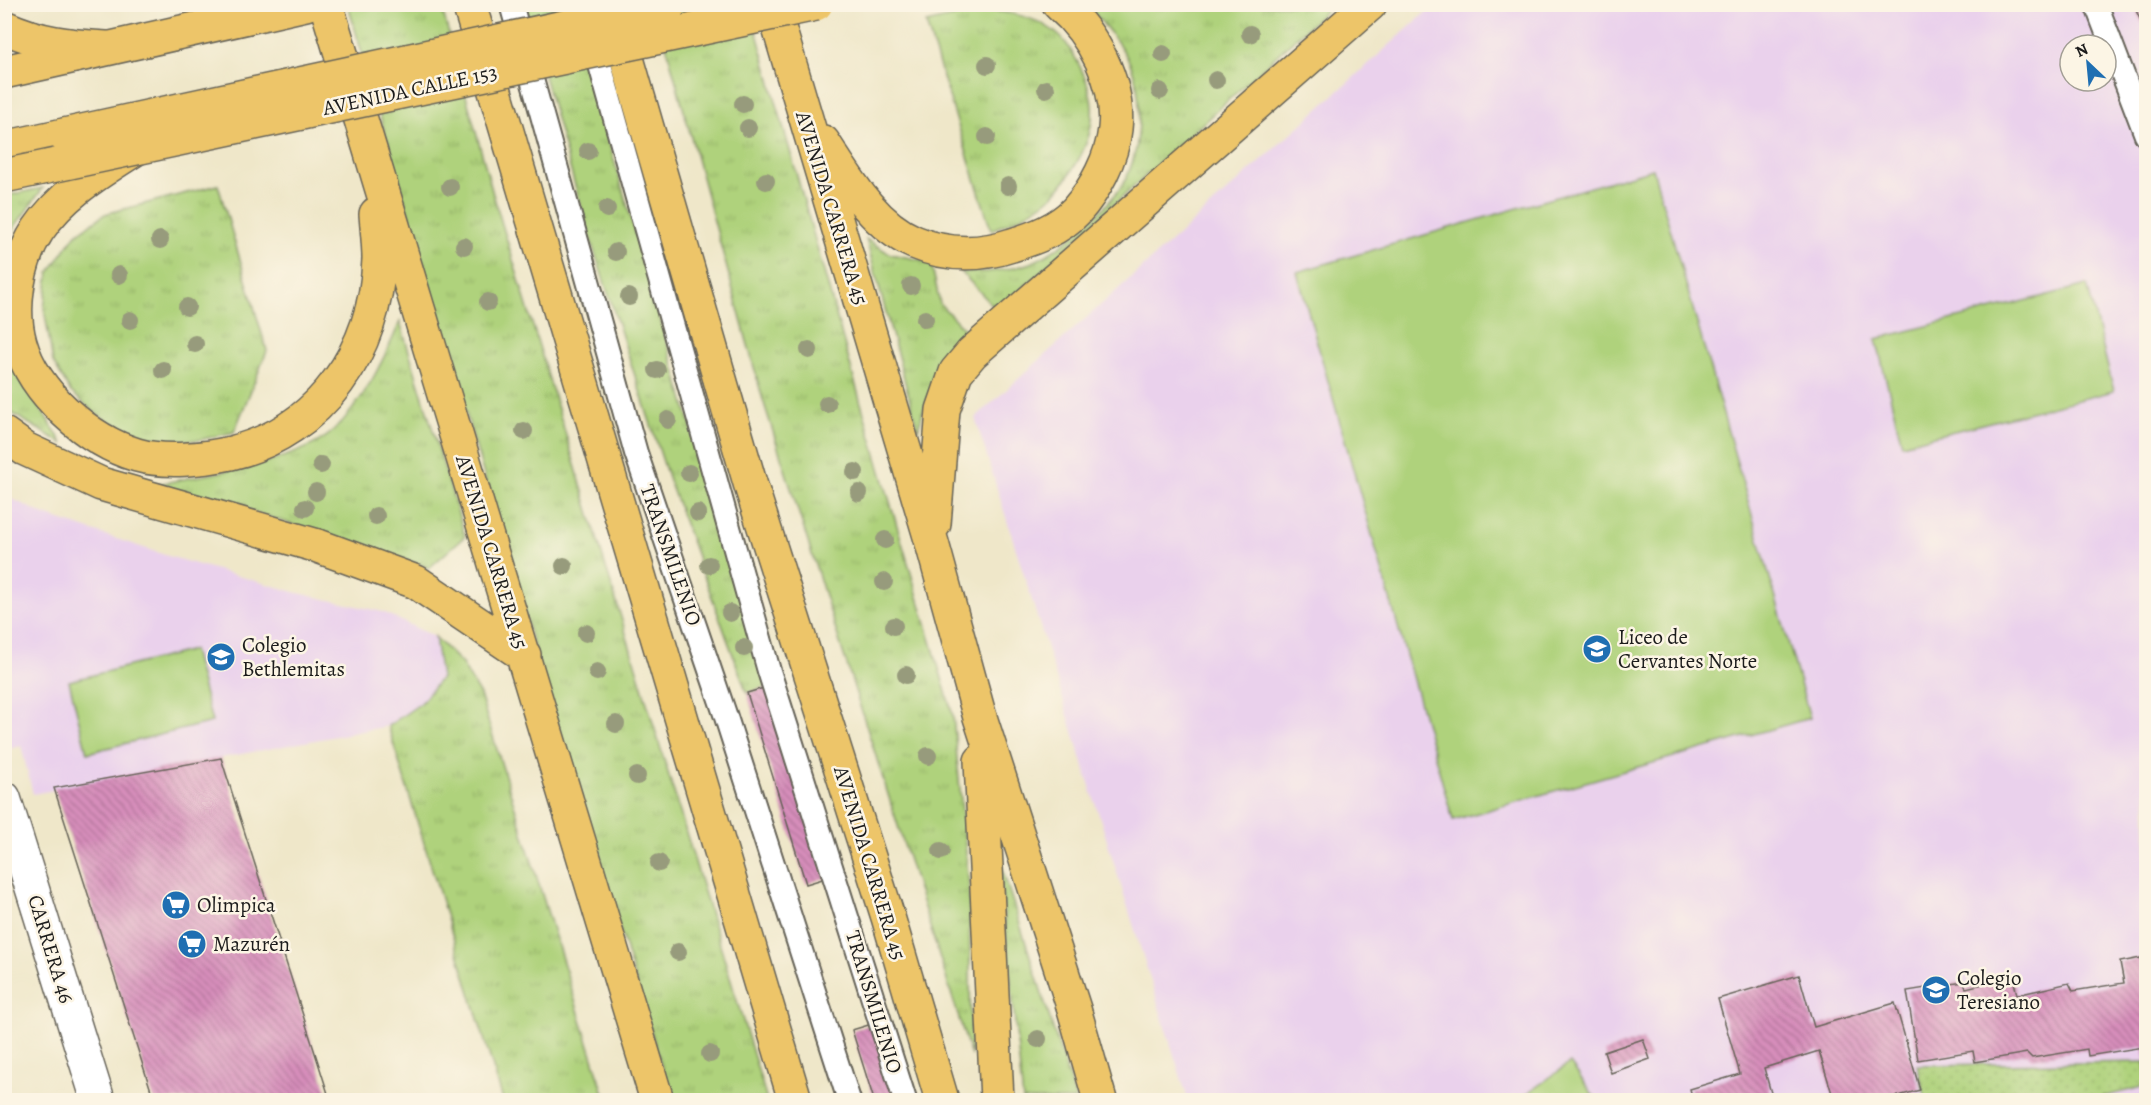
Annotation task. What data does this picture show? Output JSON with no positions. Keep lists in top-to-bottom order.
{
  "streets": {
    "main road": ["AVENIDA CALLE 153", "AVENIDA CARRERA 45"],
    "street": ["CARRERA 46"],
    "lane": ["TRANSMILENIO"]
  },
  "places": {
    "school or university": ["Liceo de Cervantes Norte", "Colegio Bethlemitas", "Colegio Teresiano"],
    "supermarket": ["Olimpica", "Mazurén"]
  },
  "north": "top left"
}
